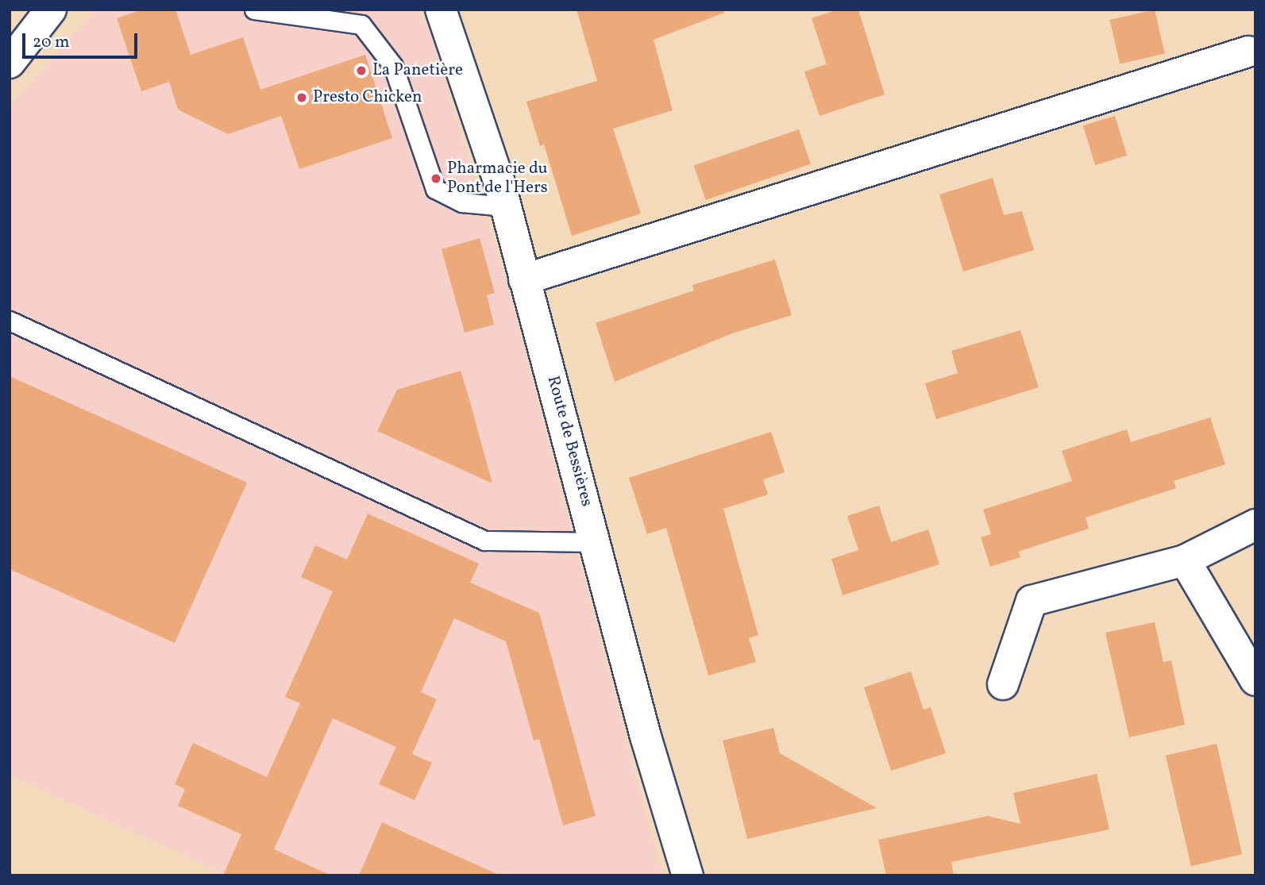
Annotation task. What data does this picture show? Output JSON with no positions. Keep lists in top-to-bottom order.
{
  "streets": {
    "street": ["Route de Bessières"]
  },
  "places": ["La Panetière", "Presto Chicken", "Pharmacie du Pont de l'Hers"],
  "scale_bar": "20 m"
}
